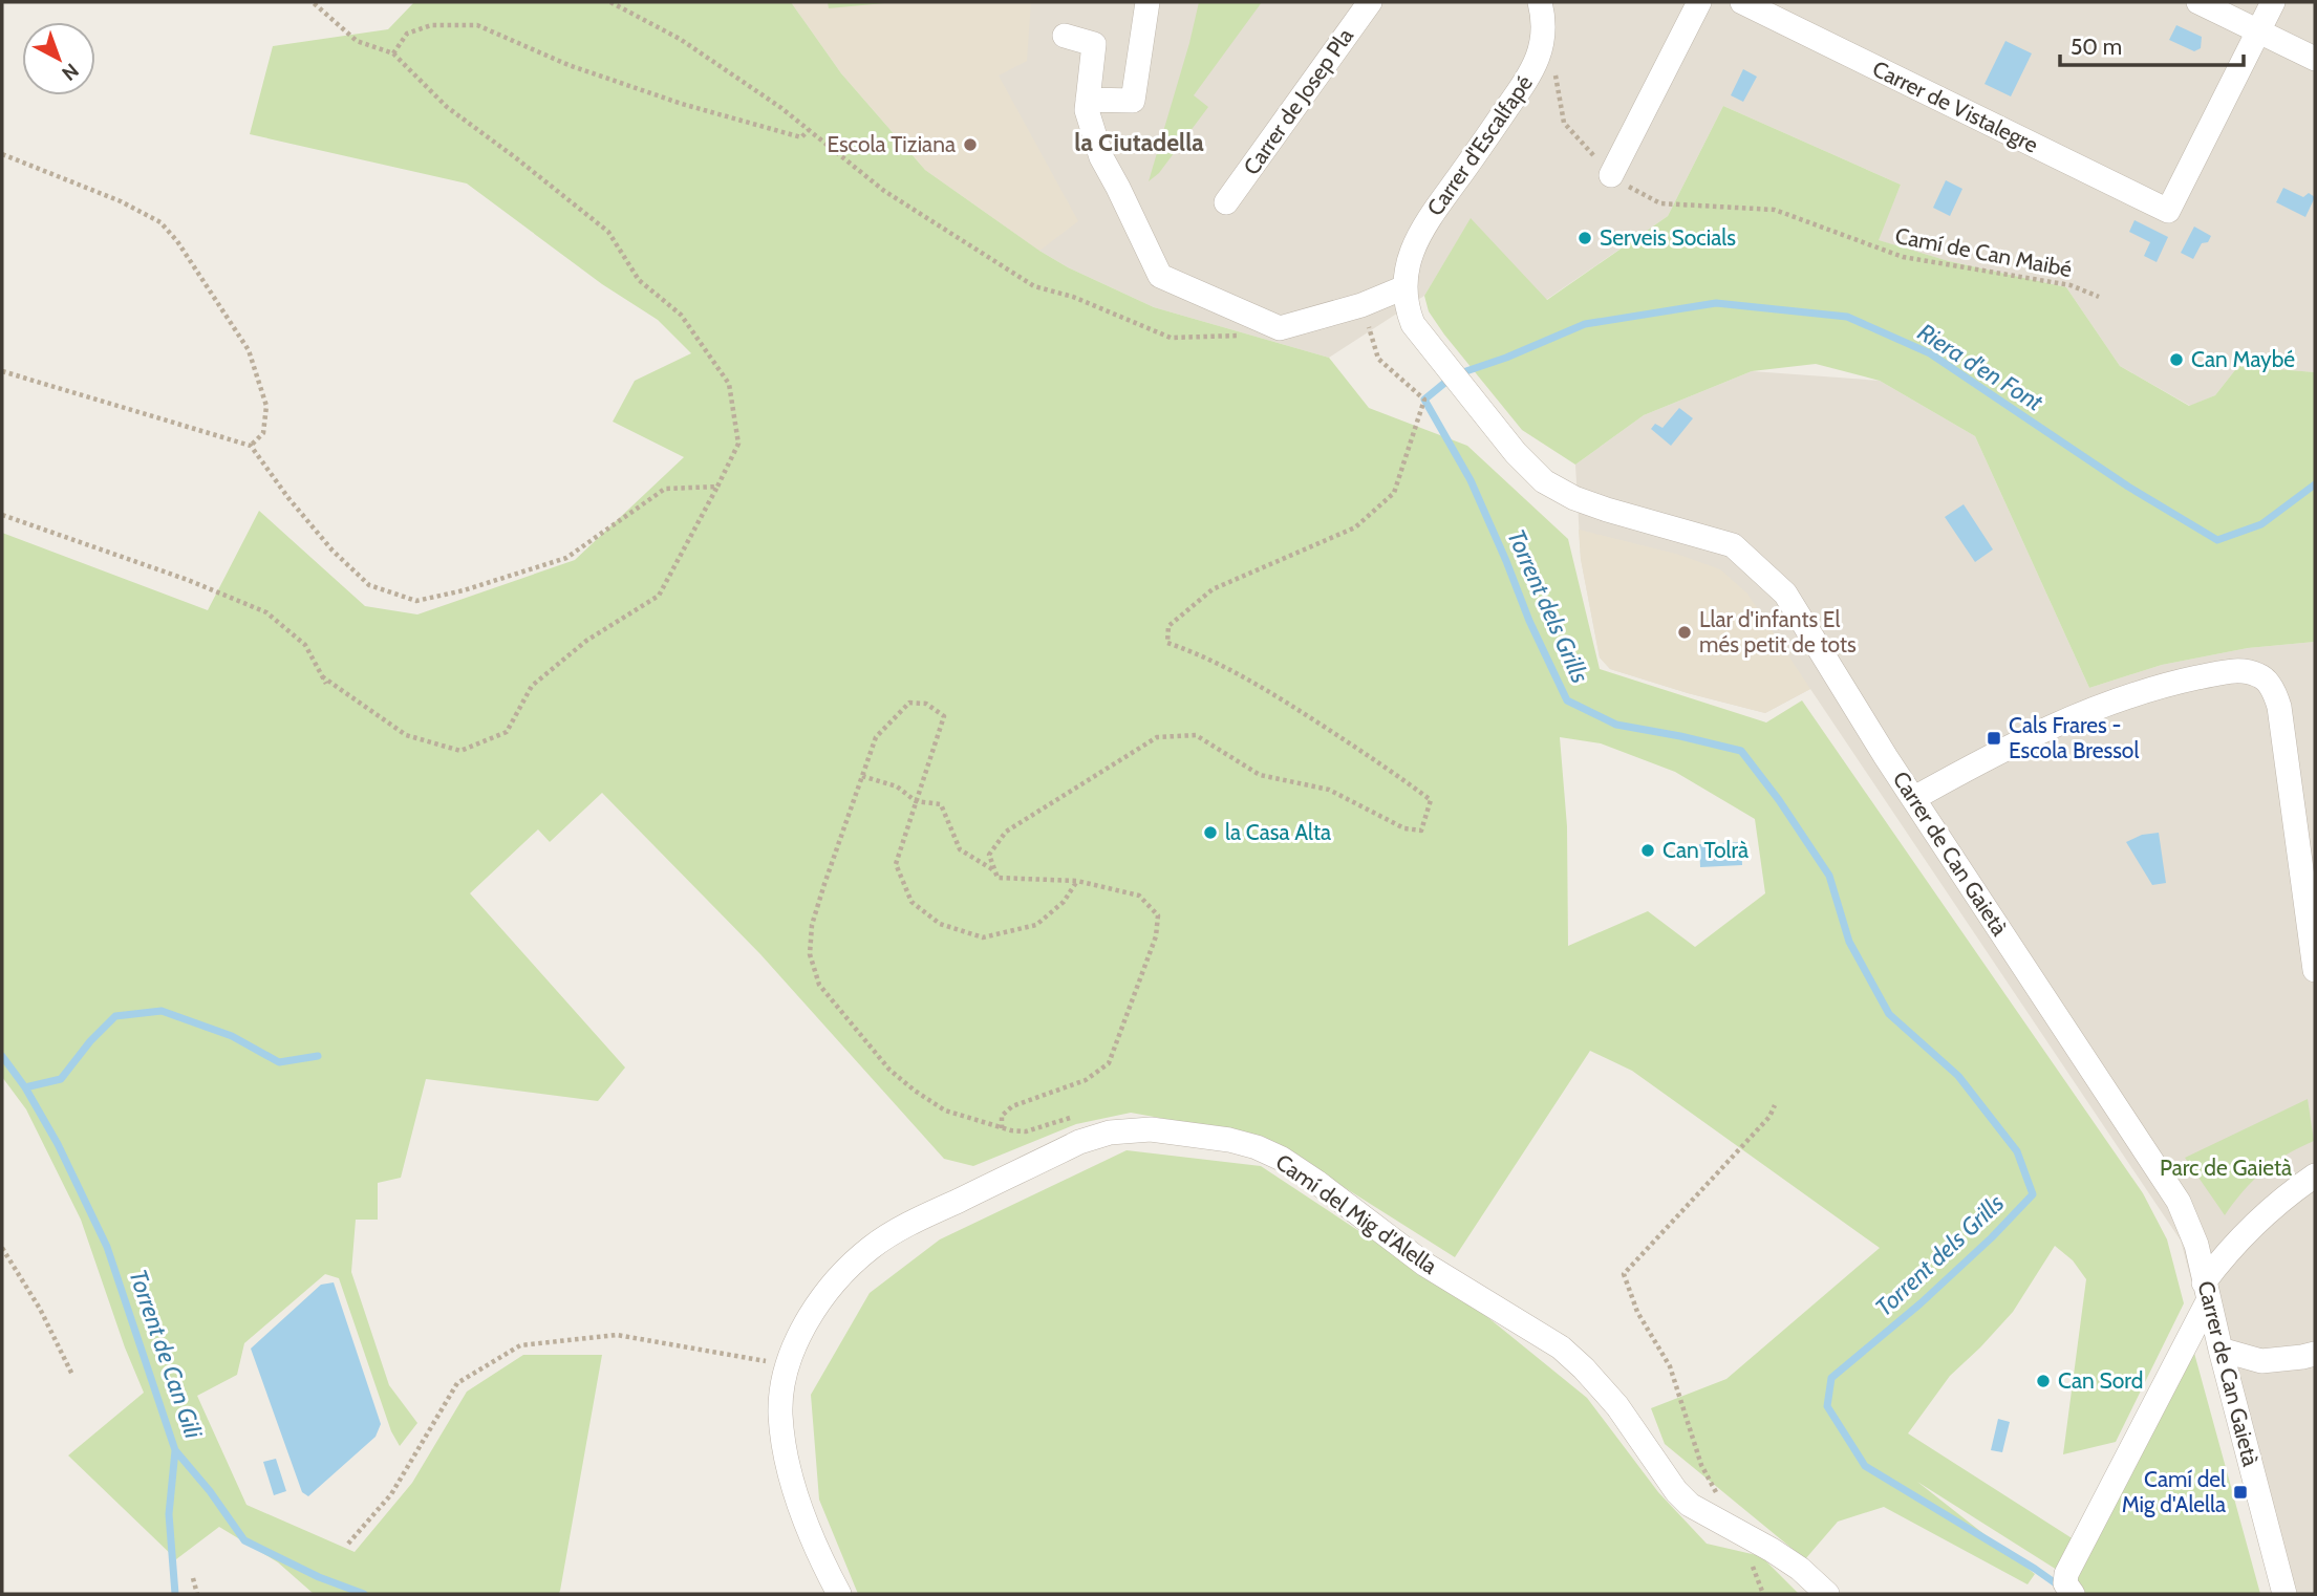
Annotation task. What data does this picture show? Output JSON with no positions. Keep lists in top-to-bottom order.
{
  "streets": {
    "street": [
      "Carrer de Josep Pla",
      "Carrer de Vistalegre",
      "Carrer d'Escalfapé",
      "Carrer de Can Gaietà",
      "Camí del Mig d'Alella"
    ],
    "path": ["Camí de Can Maibé"]
  },
  "crossings": [
    ["Carrer d'Escalfapé", "Camí de Can Maibé"],
    ["Carrer d'Escalfapé", "Carrer de Can Gaietà"]
  ],
  "districts": ["la Ciutadella"],
  "water": ["Riera d'en Font", "Torrent dels Grills", "Torrent de Can Gili"],
  "parks": ["Parc de Gaietà"],
  "places": {
    "other": [
      "Escola Tiziana",
      "Serveis Socials",
      "Can Maybé",
      "Llar d'infants El més petit de tots",
      "la Casa Alta",
      "Can Tolrà",
      "Can Sord"
    ],
    "transit": ["Cals Frares - Escola Bressol", "Camí del Mig d'Alella"]
  },
  "scale_bar": "50 m",
  "north": "bottom right"
}
